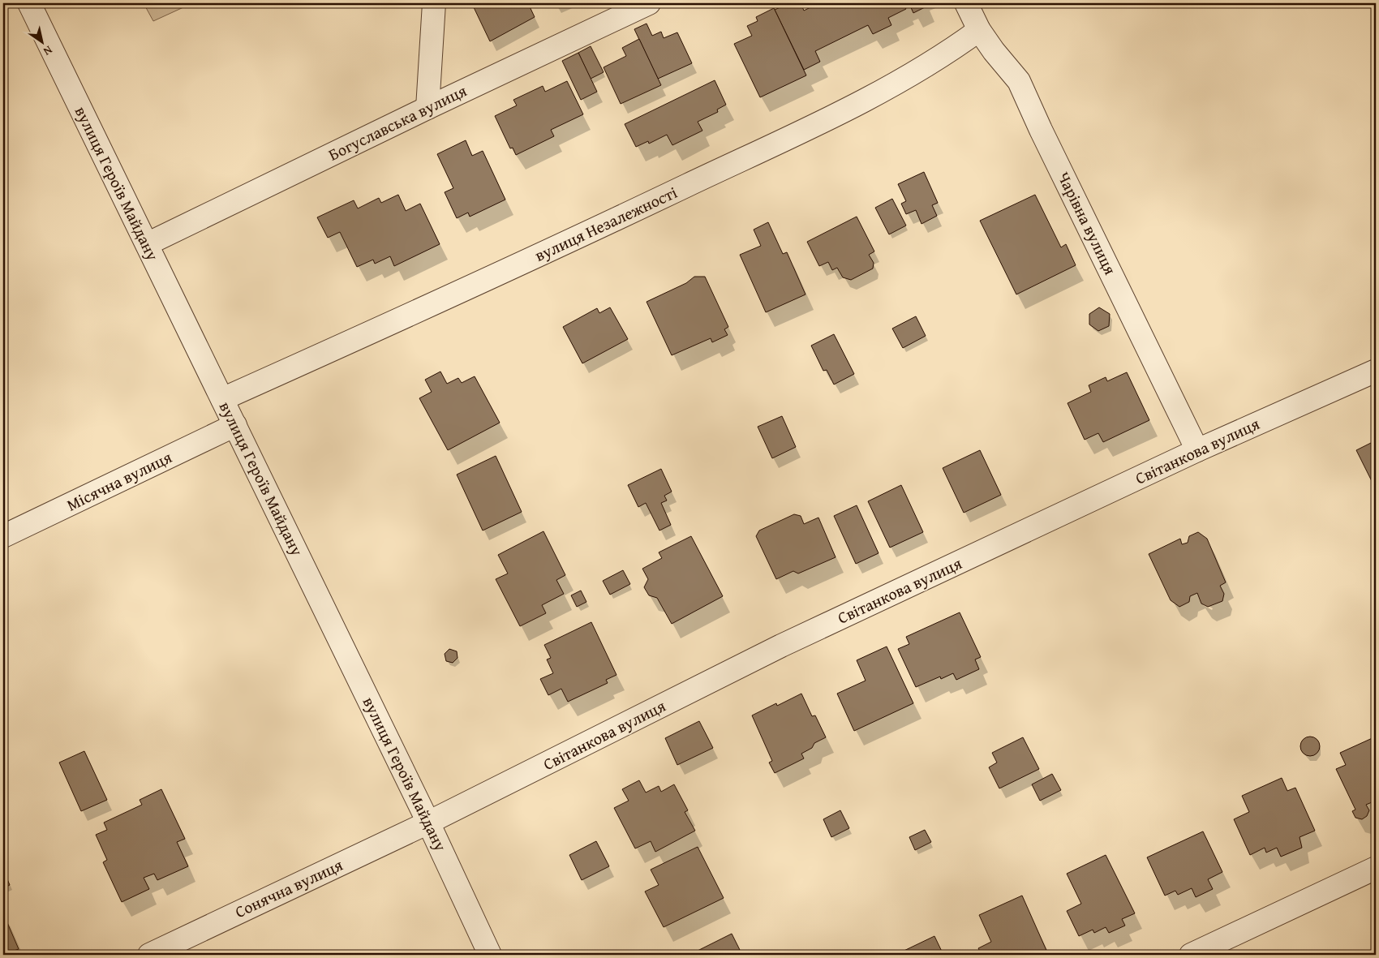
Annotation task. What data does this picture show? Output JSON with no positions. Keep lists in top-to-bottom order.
{
  "streets": {
    "street": [
      "Богуславська вулиця",
      "вулиця Героїв Майдану",
      "Чарівна вулиця",
      "вулиця Незалежності",
      "Світанкова вулиця",
      "Місячна вулиця",
      "Сонячна вулиця"
    ]
  },
  "crossings": [
    ["Богуславська вулиця", "вулиця Героїв Майдану"],
    ["вулиця Героїв Майдану", "вулиця Незалежності"],
    ["вулиця Героїв Майдану", "Світанкова вулиця"],
    ["вулиця Героїв Майдану", "Місячна вулиця"],
    ["вулиця Героїв Майдану", "Сонячна вулиця"],
    ["Чарівна вулиця", "вулиця Незалежності"],
    ["Чарівна вулиця", "Світанкова вулиця"],
    ["Світанкова вулиця", "Сонячна вулиця"]
  ],
  "north": "bottom right"
}
